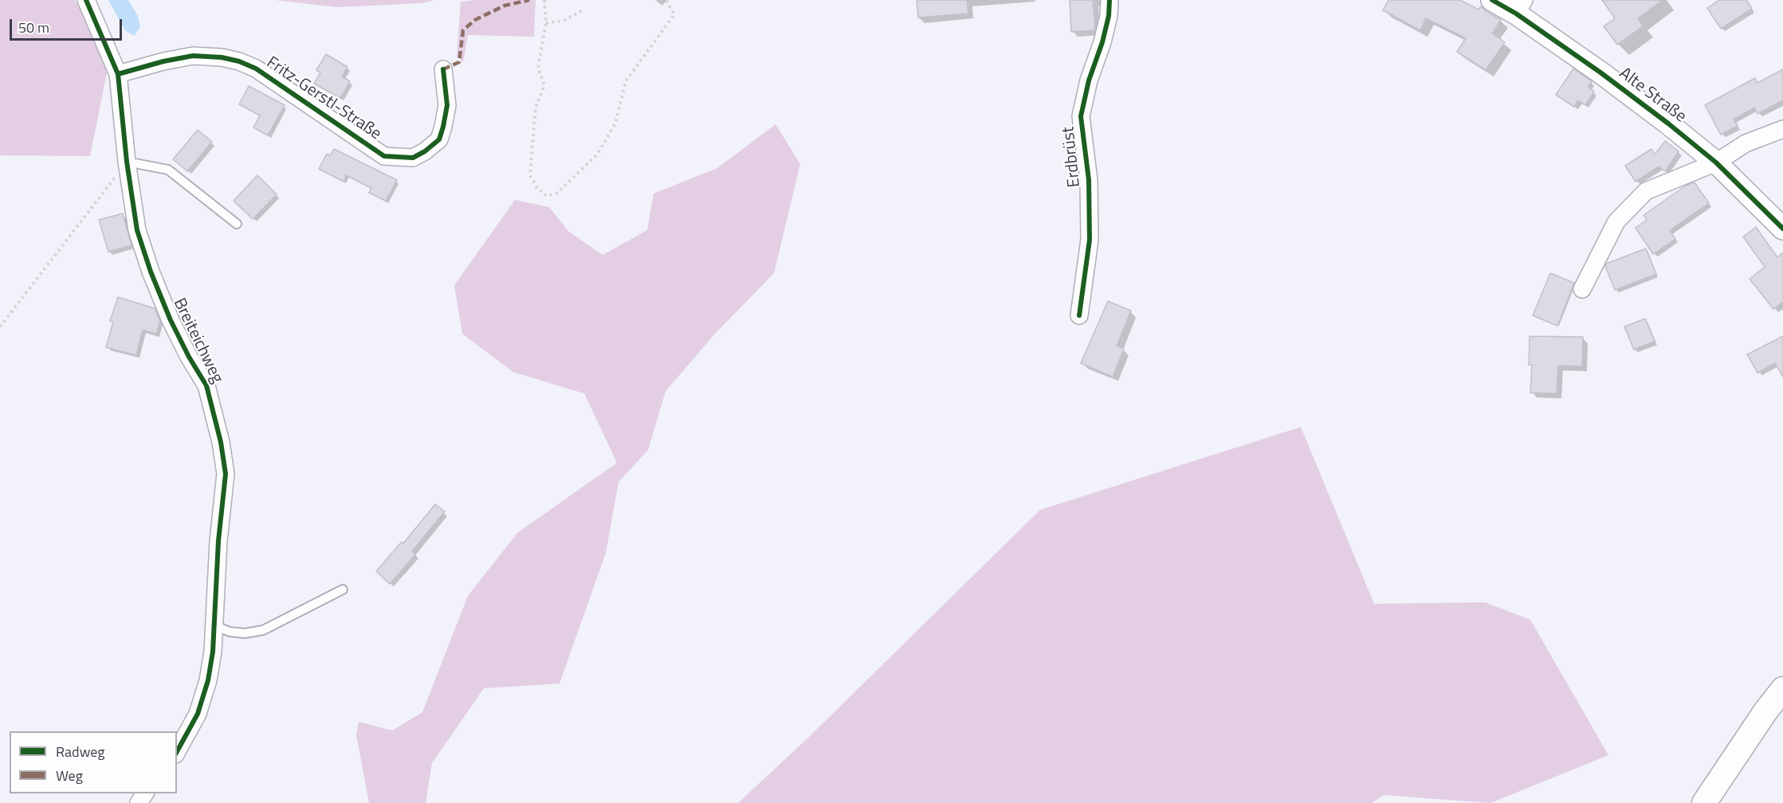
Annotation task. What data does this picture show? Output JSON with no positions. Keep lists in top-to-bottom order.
{
  "streets": {
    "street": [
      "Alte Straße",
      "Fritz-Gerstl-Straße",
      "Erdbrüst",
      "Breiteichweg"
    ]
  },
  "crossings": [
    ["Fritz-Gerstl-Straße", "Breiteichweg"]
  ],
  "legend": ["Radweg", "Weg"],
  "scale_bar": "50 m"
}
